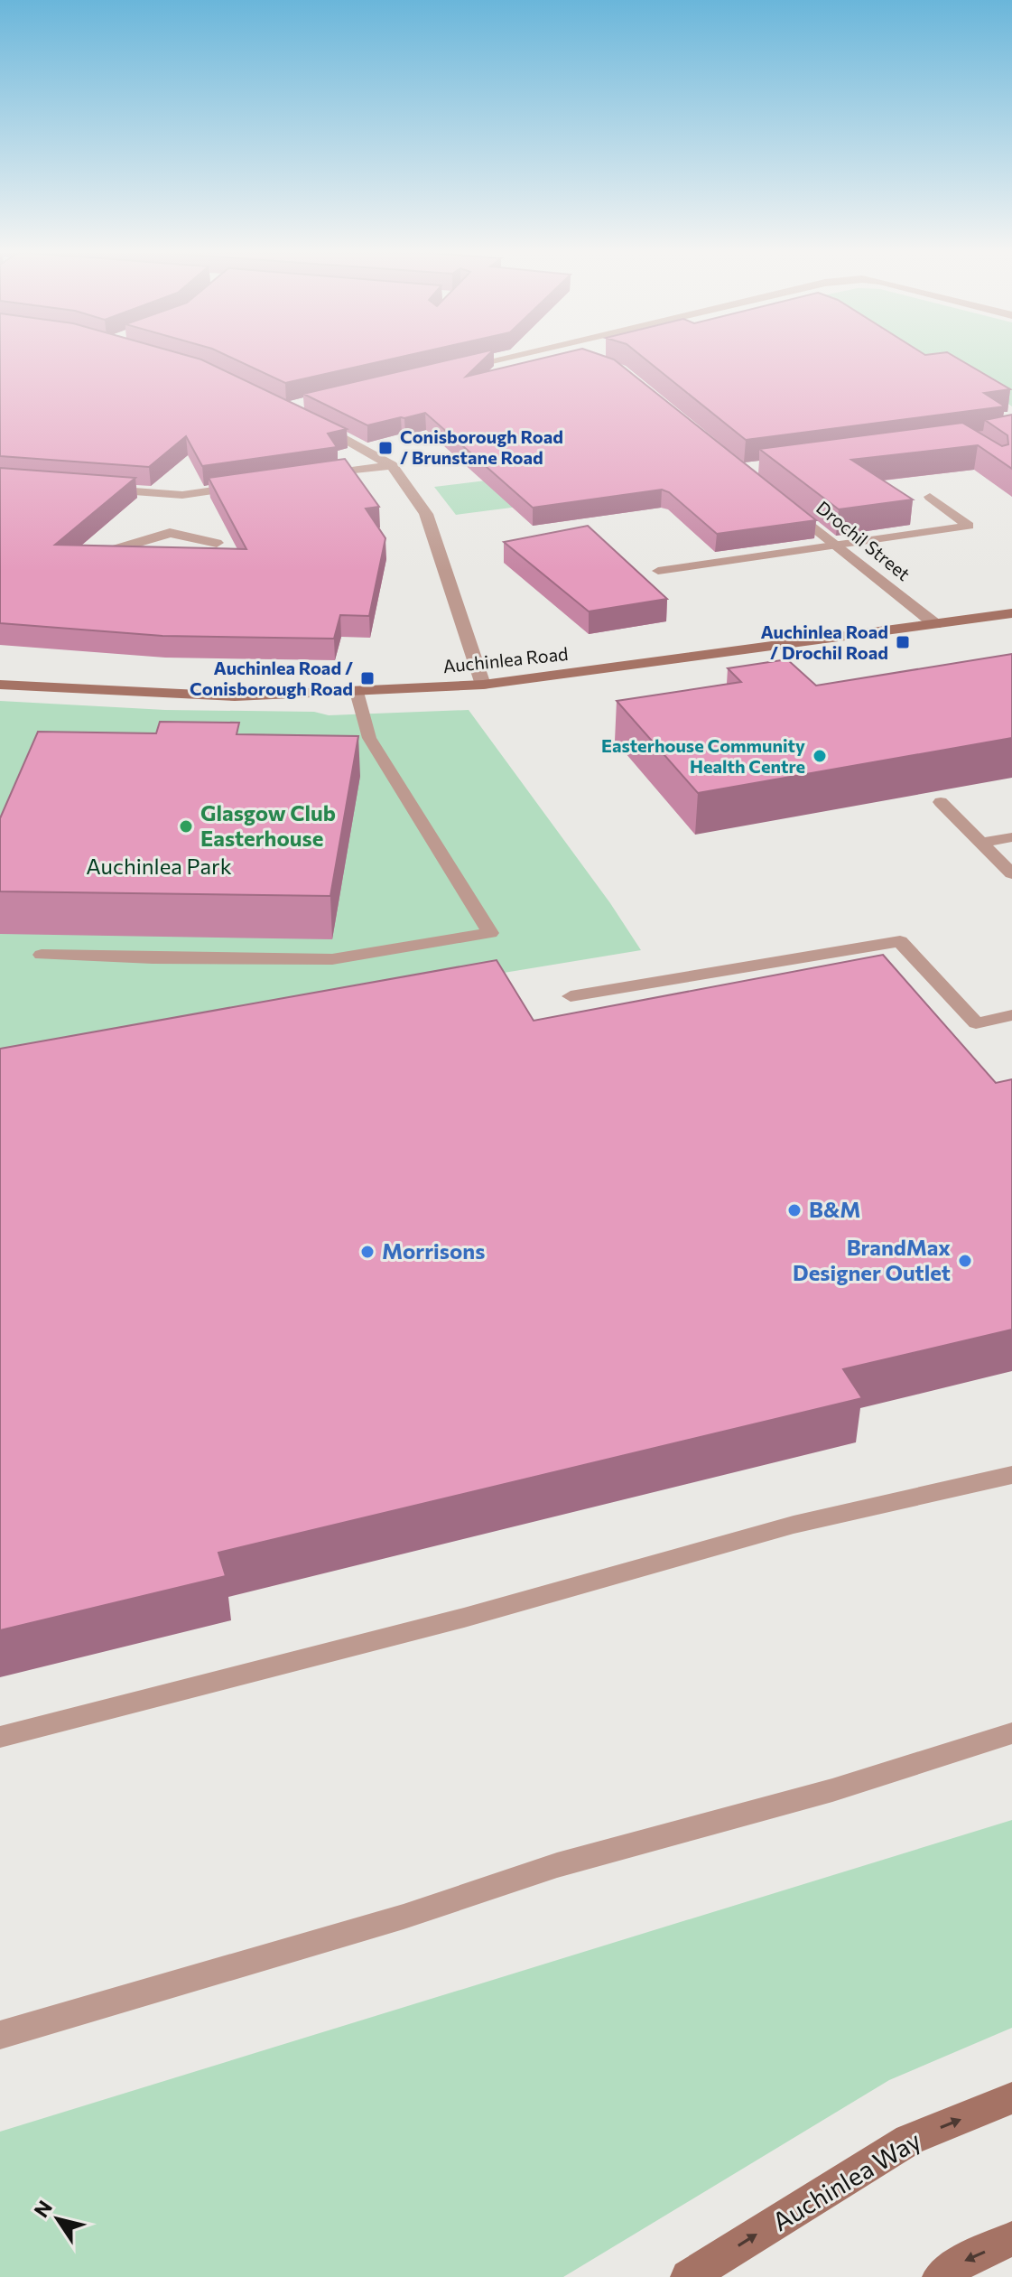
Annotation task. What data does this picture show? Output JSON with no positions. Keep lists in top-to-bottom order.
{
  "streets": {
    "street": ["Drochil Street", "Auchinlea Road", "Auchinlea Way"]
  },
  "crossings": [
    ["Drochil Street", "Auchinlea Road"]
  ],
  "one_way": ["Auchinlea Way"],
  "parks": ["Auchinlea Park"],
  "places": {
    "transit": ["Conisborough Road / Brunstane Road", "Auchinlea Road / Drochil Road", "Auchinlea Road / Conisborough Road"],
    "other": [
      "Easterhouse Community Health Centre",
      "Glasgow Club Easterhouse",
      "B&M",
      "Morrisons",
      "BrandMax Designer Outlet"
    ]
  },
  "north": "top left"
}
